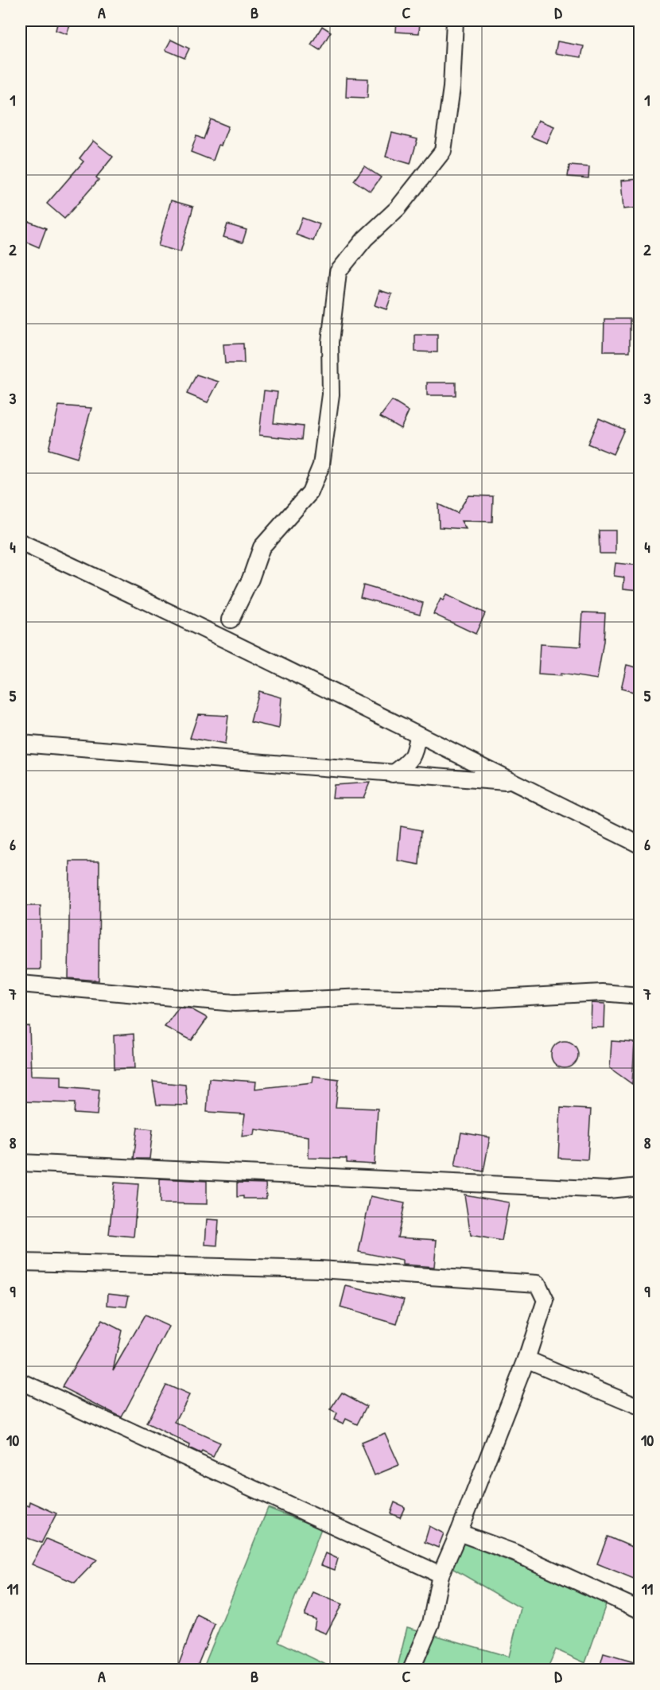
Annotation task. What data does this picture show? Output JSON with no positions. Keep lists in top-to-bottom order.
{
  "grid": {
    "columns": [
      "A",
      "B",
      "C",
      "D"
    ],
    "rows": [
      "1",
      "2",
      "3",
      "4",
      "5",
      "6",
      "7",
      "8",
      "9",
      "10",
      "11"
    ]
  }
}
